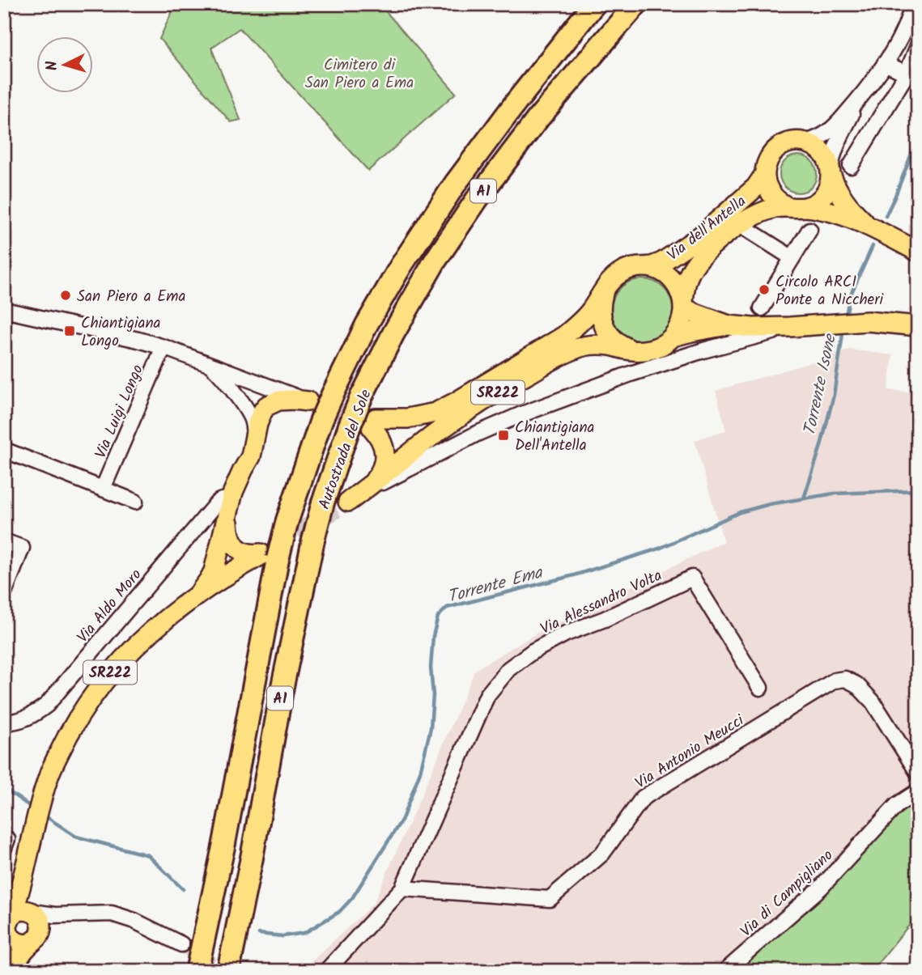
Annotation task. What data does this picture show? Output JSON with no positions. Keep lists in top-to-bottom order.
{
  "streets": {
    "highway": ["A1", "Autostrada del Sole"],
    "main road": ["Via dell'Antella", "SR222"],
    "street": [
      "Via Luigi Longo",
      "Via Alessandro Volta",
      "Via Aldo Moro",
      "Via Antonio Meucci",
      "Via di Campigliano"
    ]
  },
  "crossings": [
    ["Via dell'Antella", "SR222"],
    ["SR222", "Autostrada del Sole"],
    ["SR222", "Via Aldo Moro"],
    ["Via Alessandro Volta", "Via Antonio Meucci"]
  ],
  "water": ["Torrente Isone", "Torrente Ema"],
  "parks": ["Cimitero di San Piero a Ema"],
  "places": {
    "other": ["Circolo ARCI Ponte a Niccheri", "San Piero a Ema"],
    "transit": ["Chiantigiana Longo", "Chiantigiana Dell'Antella"]
  },
  "north": "left"
}
